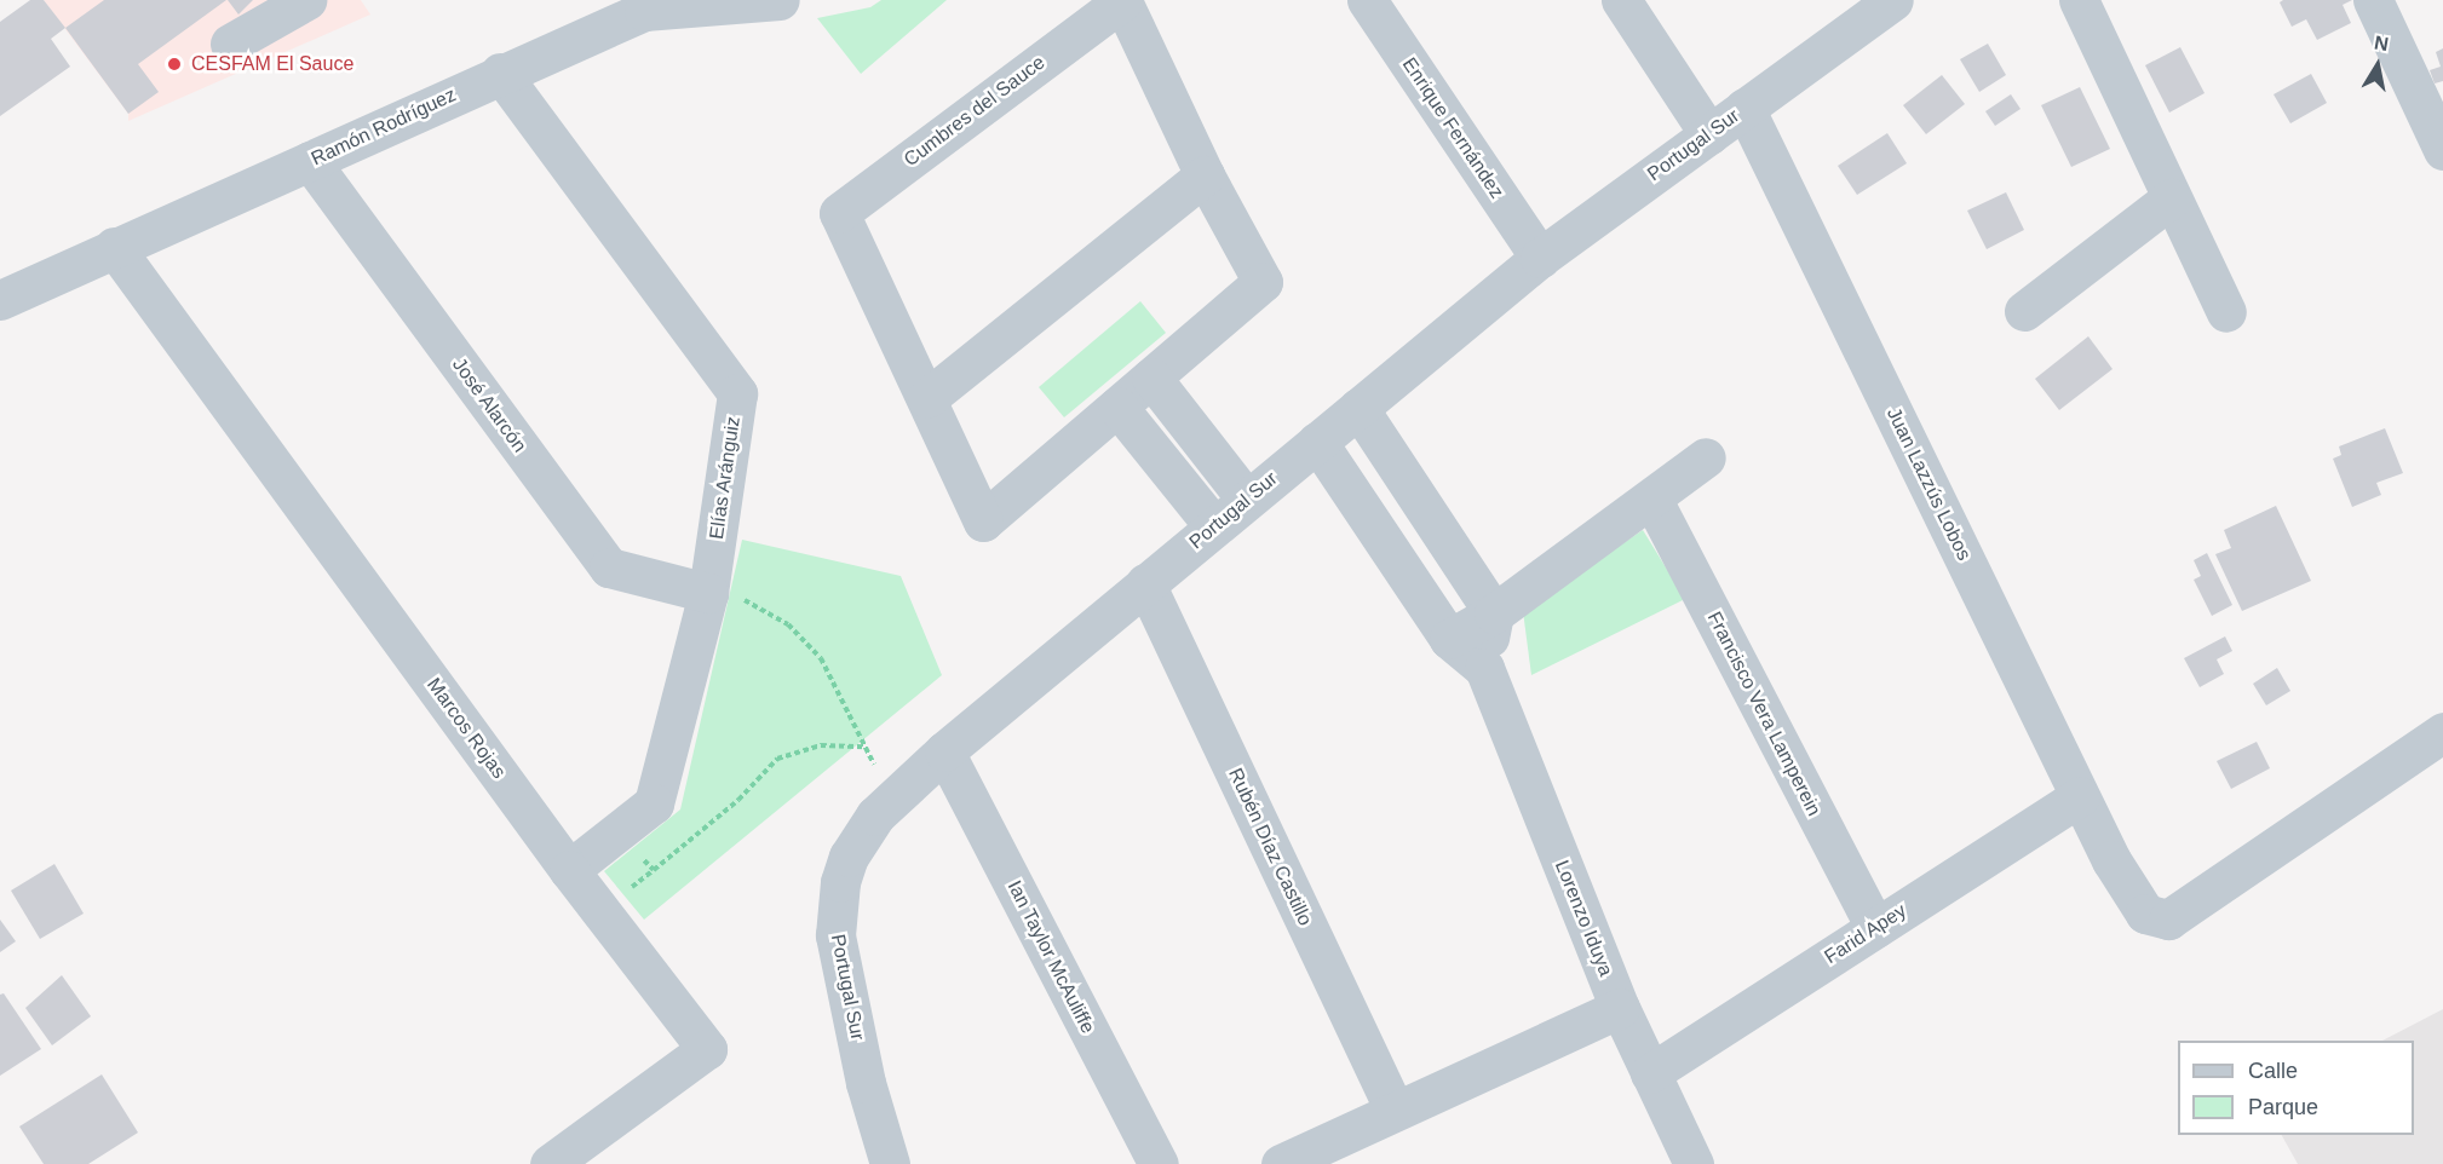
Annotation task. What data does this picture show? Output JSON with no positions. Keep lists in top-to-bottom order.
{
  "streets": {
    "street": [
      "Cumbres del Sauce",
      "Ramón Rodríguez",
      "Enrique Fernández",
      "Portugal Sur",
      "José Alarcón",
      "Elías Aránguiz",
      "Juan Lazzús Lobos",
      "Francisco Vera Lamperein",
      "Marcos Rojas",
      "Rubén Díaz Castillo",
      "Lorenzo Iduya",
      "Farid Apey",
      "Ian Taylor McAuliffe"
    ]
  },
  "crossings": [
    ["Ramón Rodríguez", "José Alarcón"],
    ["Ramón Rodríguez", "Elías Aránguiz"],
    ["Ramón Rodríguez", "Marcos Rojas"],
    ["Enrique Fernández", "Portugal Sur"],
    ["Portugal Sur", "Juan Lazzús Lobos"],
    ["Portugal Sur", "Rubén Díaz Castillo"],
    ["Portugal Sur", "Lorenzo Iduya"],
    ["Portugal Sur", "Ian Taylor McAuliffe"],
    ["José Alarcón", "Elías Aránguiz"],
    ["Elías Aránguiz", "Marcos Rojas"],
    ["Juan Lazzús Lobos", "Farid Apey"],
    ["Francisco Vera Lamperein", "Farid Apey"],
    ["Lorenzo Iduya", "Farid Apey"]
  ],
  "places": ["CESFAM El Sauce"],
  "legend": ["Calle", "Parque"],
  "north": "top"
}
